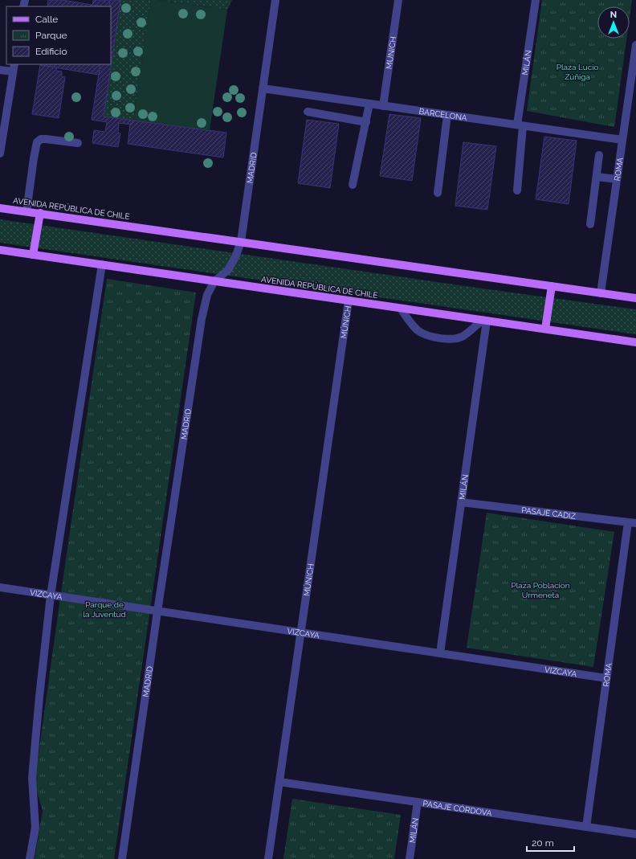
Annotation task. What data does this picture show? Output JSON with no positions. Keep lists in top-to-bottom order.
{
  "streets": {
    "main road": ["AVENIDA REPÚBLICA DE CHILE"],
    "street": [
      "MUNICH",
      "MILÁN",
      "BARCELONA",
      "MADRID",
      "ROMA",
      "MÚNICH",
      "PASAJE CADIZ",
      "VIZCAYA",
      "PASAJE CÓRDOVA"
    ]
  },
  "crossings": [
    ["MUNICH", "BARCELONA"],
    ["MILÁN", "BARCELONA"],
    ["MILÁN", "AVENIDA REPÚBLICA DE CHILE"],
    ["MILÁN", "PASAJE CADIZ"],
    ["MILÁN", "VIZCAYA"],
    ["MILÁN", "PASAJE CÓRDOVA"],
    ["BARCELONA", "MADRID"],
    ["BARCELONA", "ROMA"],
    ["MADRID", "AVENIDA REPÚBLICA DE CHILE"],
    ["MADRID", "VIZCAYA"],
    ["ROMA", "AVENIDA REPÚBLICA DE CHILE"],
    ["ROMA", "PASAJE CADIZ"],
    ["ROMA", "VIZCAYA"],
    ["ROMA", "PASAJE CÓRDOVA"],
    ["AVENIDA REPÚBLICA DE CHILE", "MÚNICH"],
    ["MÚNICH", "VIZCAYA"],
    ["MÚNICH", "PASAJE CÓRDOVA"]
  ],
  "parks": ["Plaza Lucio Zúñiga", "Plaza Población Urmeneta", "Parque de la Juventud"],
  "legend": ["Calle", "Parque", "Edificio"],
  "scale_bar": "20 m",
  "north": "top"
}
